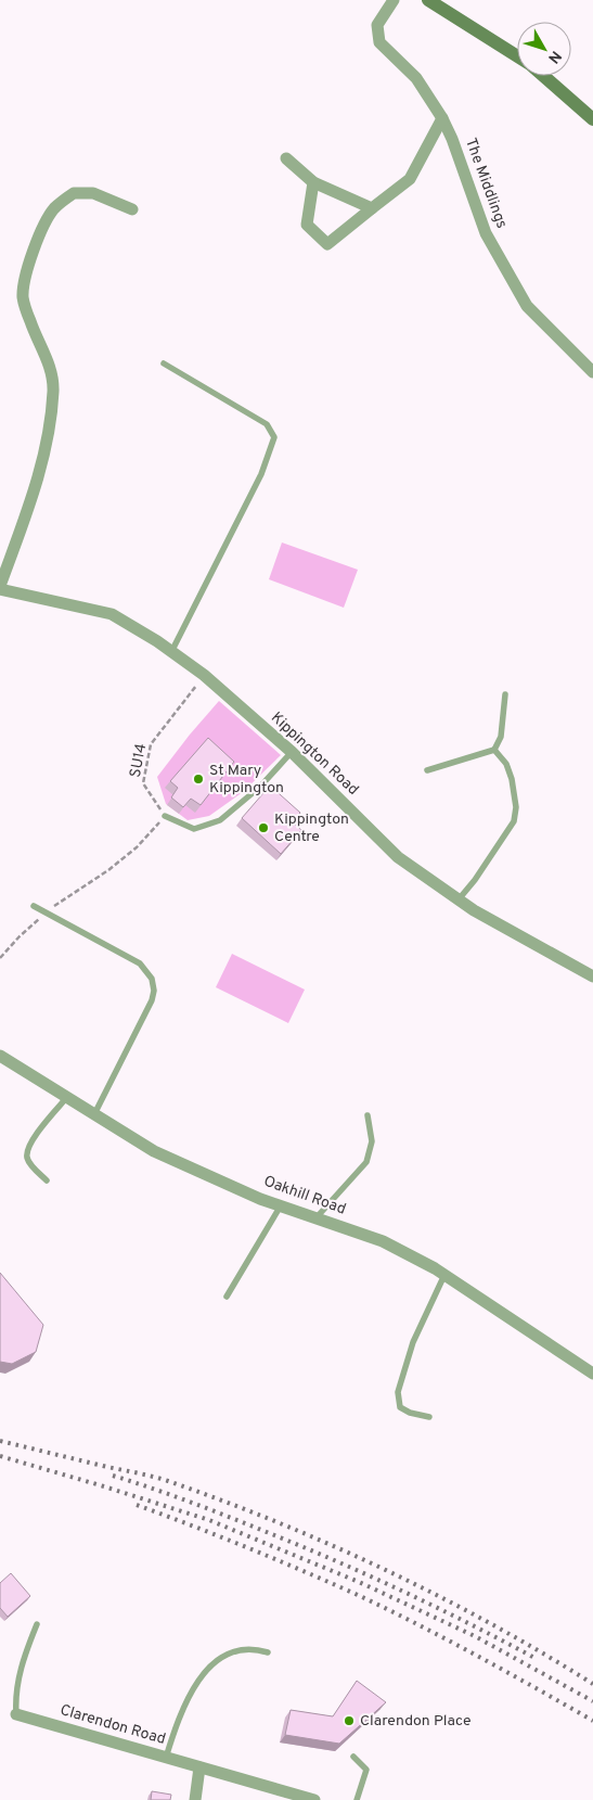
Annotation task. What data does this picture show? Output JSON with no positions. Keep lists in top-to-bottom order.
{
  "streets": {
    "street": [
      "The Middlings",
      "Kippington Road",
      "Oakhill Road",
      "Clarendon Road"
    ],
    "path": ["SU14"]
  },
  "crossings": [
    ["Kippington Road", "SU14"]
  ],
  "places": ["St Mary Kippington", "Kippington Centre", "Clarendon Place"],
  "north": "bottom right"
}
